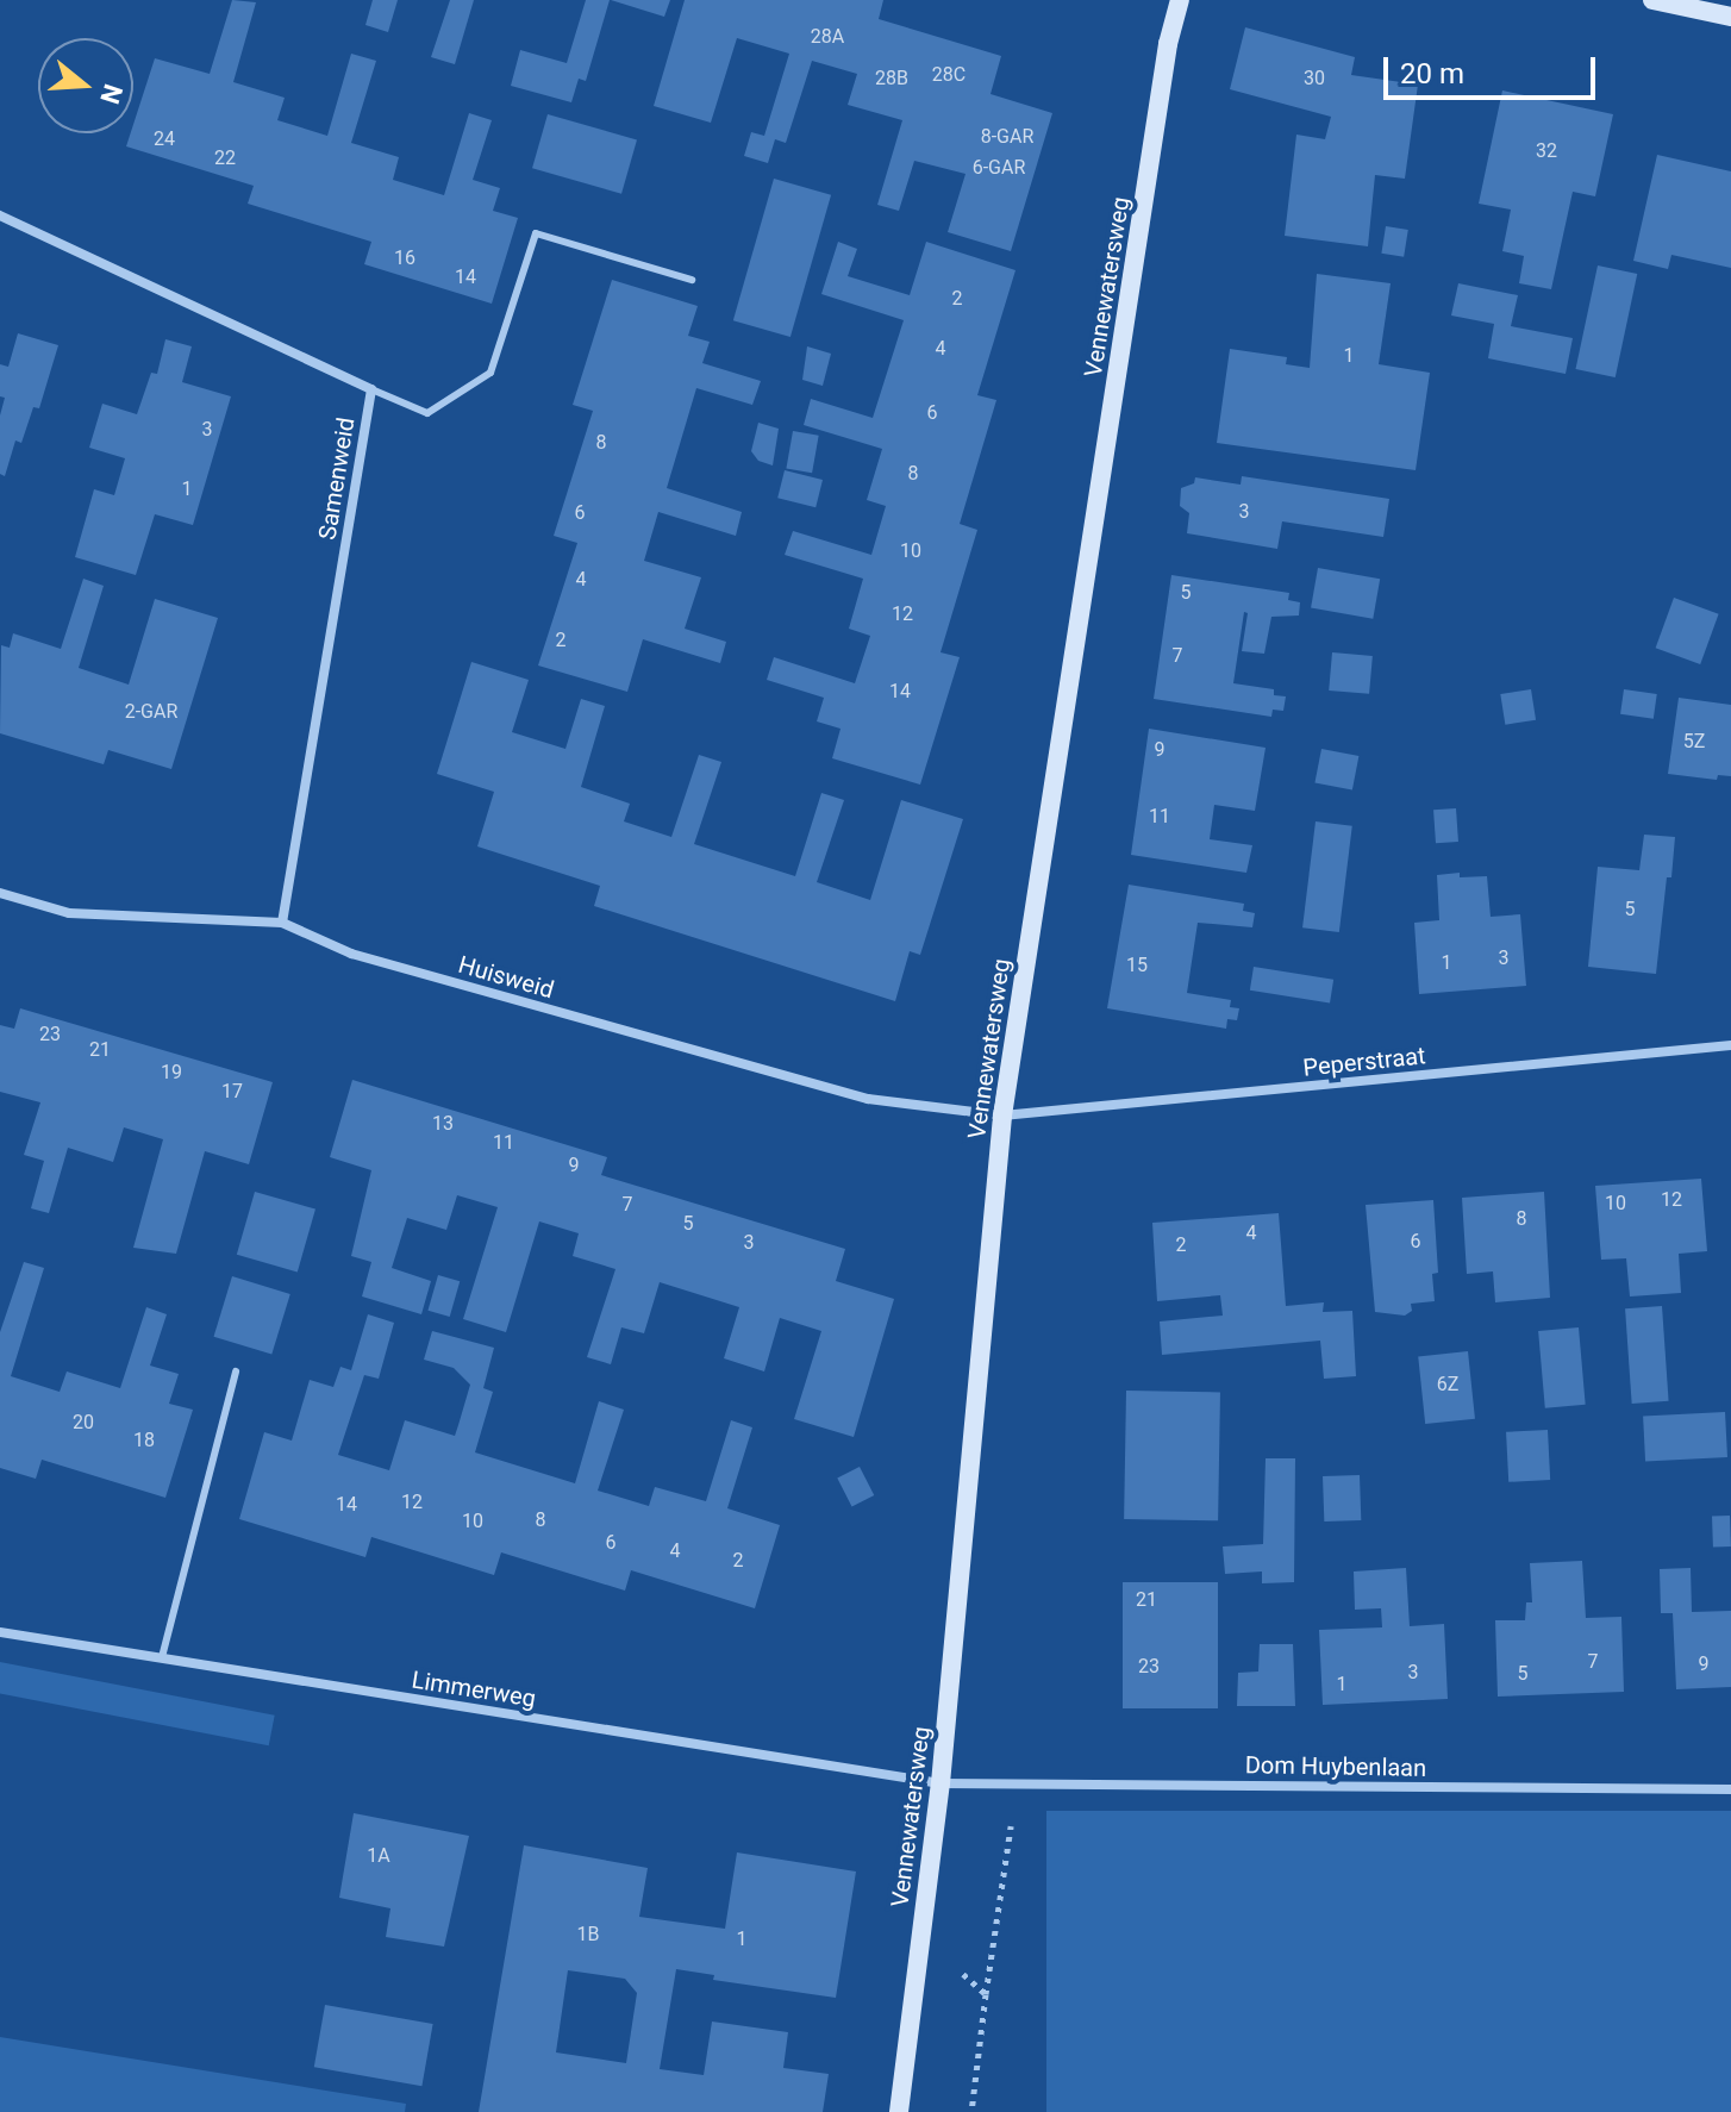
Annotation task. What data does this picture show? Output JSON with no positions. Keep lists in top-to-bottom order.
{
  "streets": {
    "street": [
      "Vennewatersweg",
      "Samenweid",
      "Huisweid",
      "Peperstraat",
      "Limmerweg",
      "Dom Huybenlaan"
    ]
  },
  "crossings": [
    ["Vennewatersweg", "Huisweid"],
    ["Vennewatersweg", "Peperstraat"],
    ["Vennewatersweg", "Limmerweg"],
    ["Vennewatersweg", "Dom Huybenlaan"],
    ["Samenweid", "Huisweid"],
    ["Huisweid", "Peperstraat"],
    ["Limmerweg", "Dom Huybenlaan"]
  ],
  "house_numbers": [
    "28A",
    "28C",
    "28B",
    "30",
    "8-GAR",
    "24",
    "32",
    "22",
    "6-GAR",
    "16",
    "14",
    "2",
    "4",
    "1",
    "6",
    "3",
    "8",
    "8",
    "1",
    "3",
    "6",
    "10",
    "4",
    "5",
    "12",
    "2",
    "7",
    "14",
    "2-GAR",
    "5Z",
    "9",
    "11",
    "5",
    "3",
    "1",
    "15",
    "23",
    "21",
    "19",
    "17",
    "13",
    "11",
    "9",
    "12",
    "10",
    "7",
    "8",
    "5",
    "4",
    "6",
    "3",
    "2",
    "6Z",
    "20",
    "18",
    "12",
    "14",
    "8",
    "10",
    "6",
    "4",
    "2",
    "21",
    "7",
    "9",
    "23",
    "3",
    "5",
    "1",
    "1A",
    "1B",
    "1"
  ],
  "scale_bar": "20 m",
  "north": "right"
}
